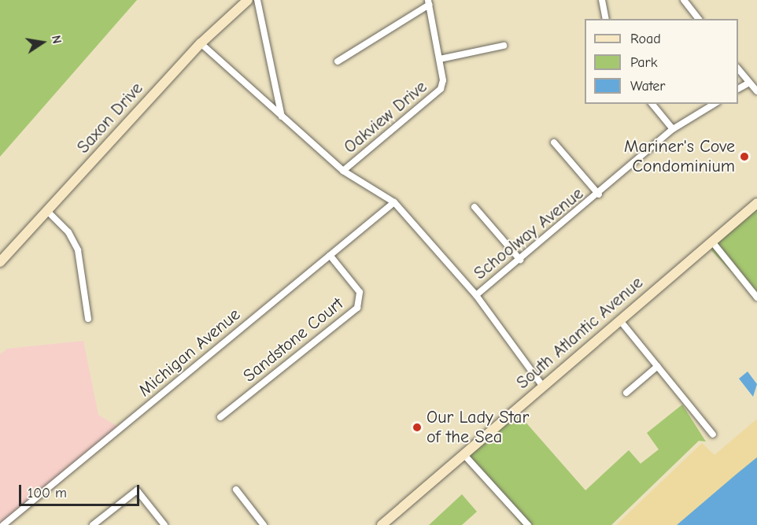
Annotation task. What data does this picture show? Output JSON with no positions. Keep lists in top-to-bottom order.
{
  "streets": {
    "street": [
      "Oakview Drive",
      "Saxon Drive",
      "Schoolway Avenue",
      "South Atlantic Avenue",
      "Sandstone Court",
      "Michigan Avenue"
    ]
  },
  "crossings": [
    ["Oakview Drive", "Schoolway Avenue"],
    ["Saxon Drive", "Schoolway Avenue"],
    ["Schoolway Avenue", "Michigan Avenue"],
    ["Sandstone Court", "Michigan Avenue"]
  ],
  "places": ["Mariner's Cove Condominium", "Our Lady Star of the Sea"],
  "legend": ["Road", "Park", "Water"],
  "scale_bar": "100 m",
  "north": "right"
}
